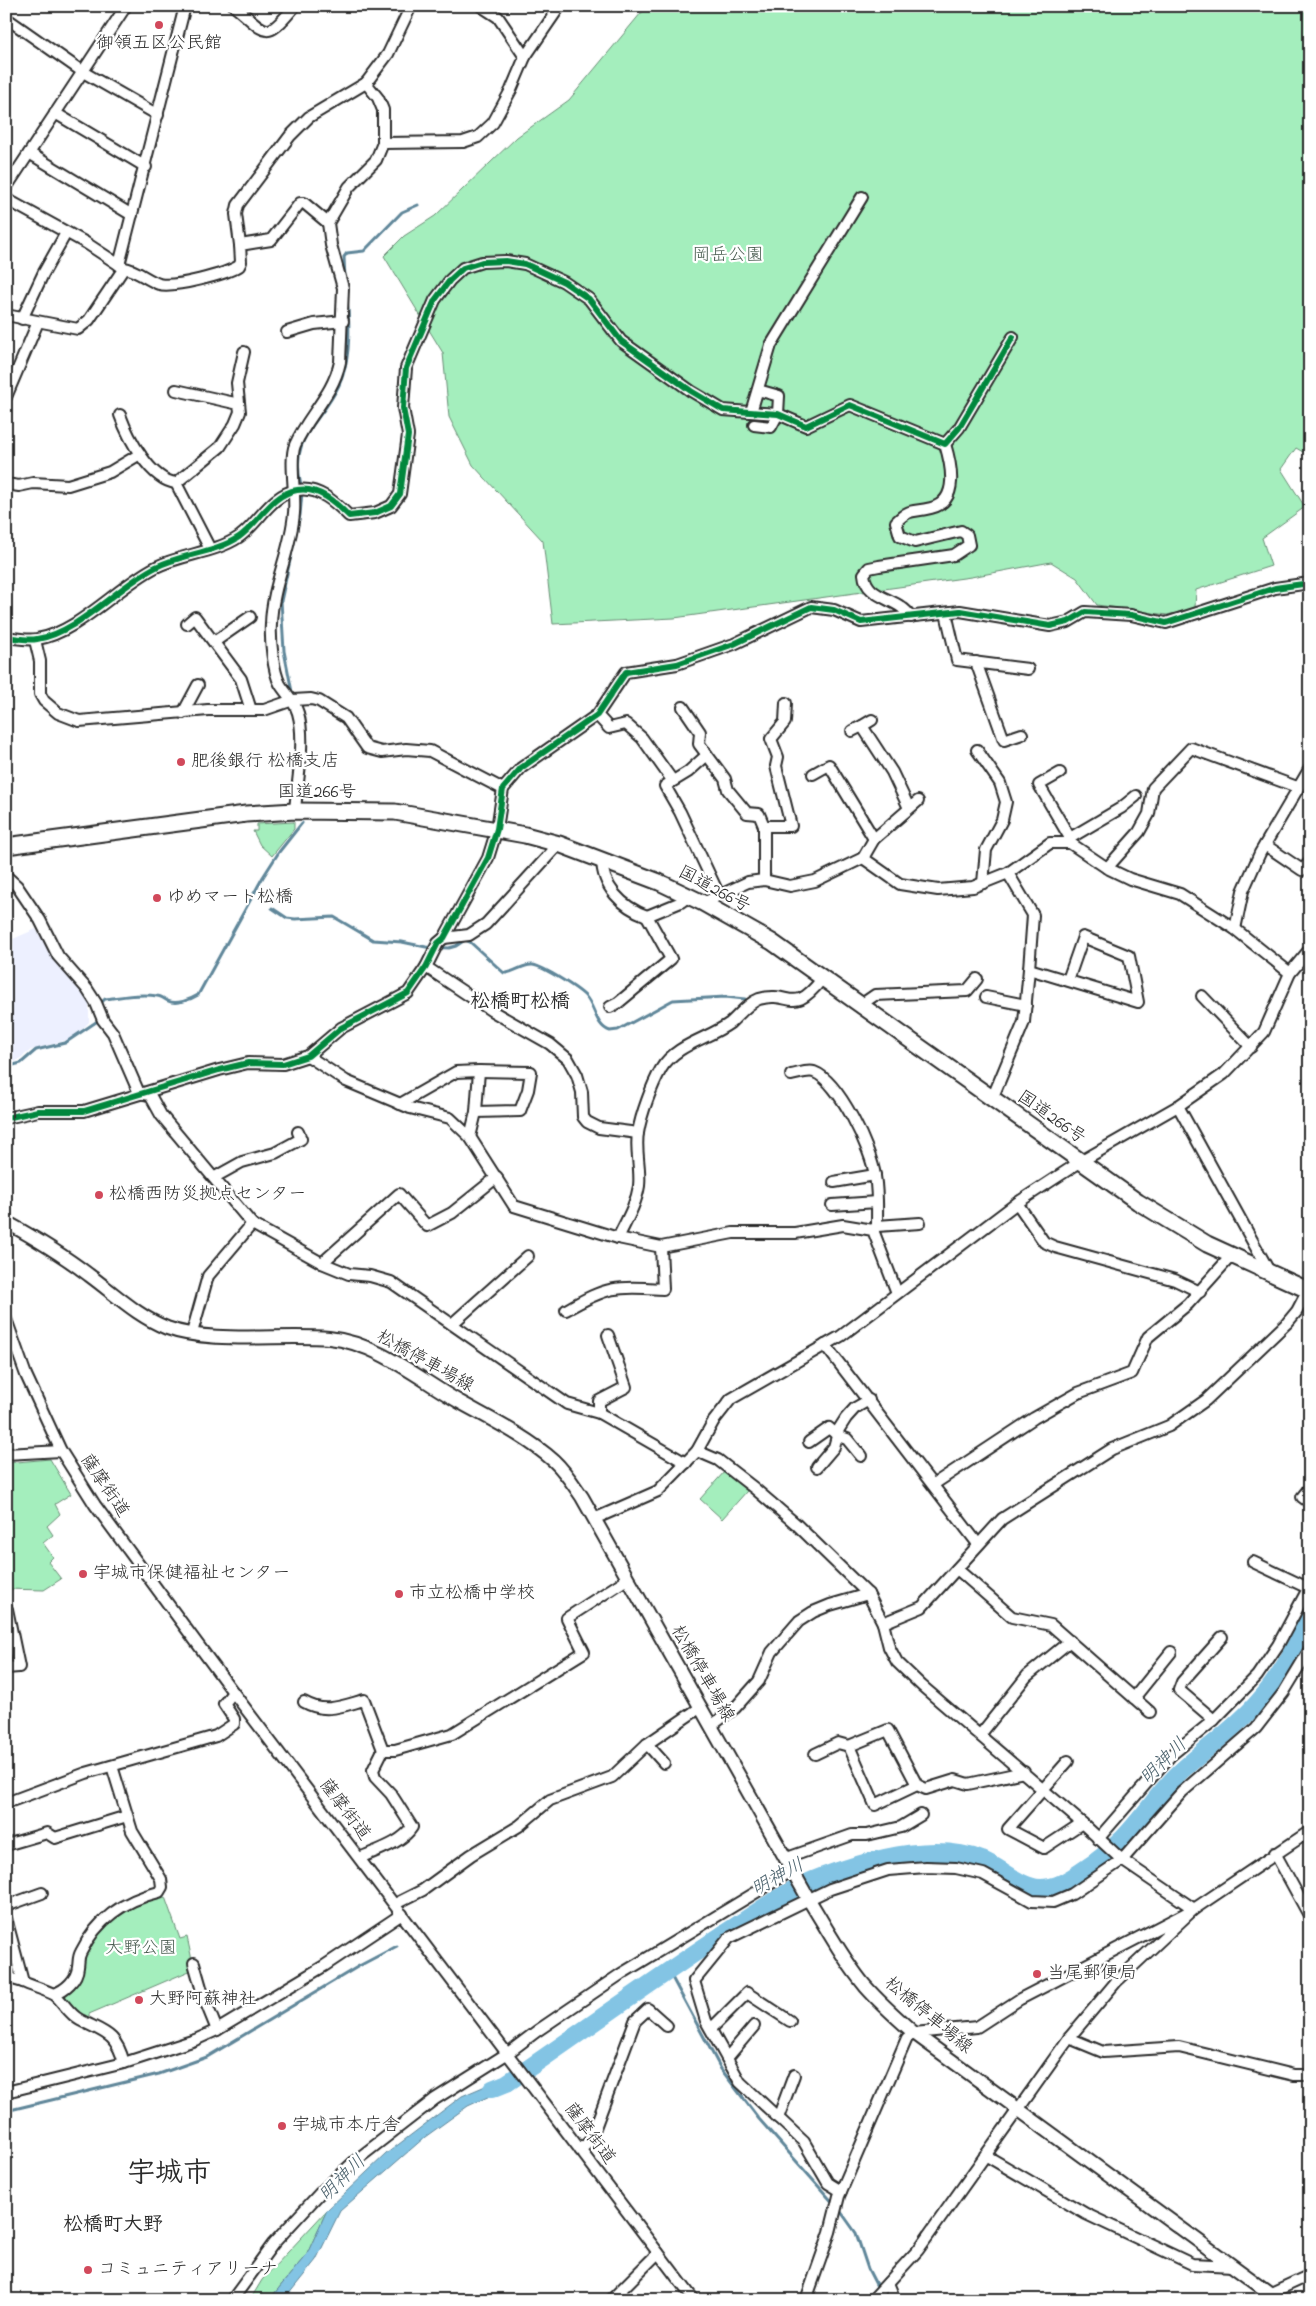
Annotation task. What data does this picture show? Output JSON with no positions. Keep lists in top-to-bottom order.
{
  "streets": {
    "highway": ["国道266号"],
    "main road": ["松橋停車場線"],
    "street": ["薩摩街道"]
  },
  "districts": ["松橋町松橋", "宇城市", "松橋町大野"],
  "water": ["明神川"],
  "parks": ["岡岳公園", "大野公園"],
  "places": [
    "御領五区公民館",
    "肥後銀行 松橋支店",
    "ゆめマート松橋",
    "松橋西防災拠点センター",
    "宇城市保健福祉センター",
    "市立松橋中学校",
    "当尾郵便局",
    "大野阿蘇神社",
    "宇城市本庁舎",
    "コミュニティアリーナ"
  ]
}
